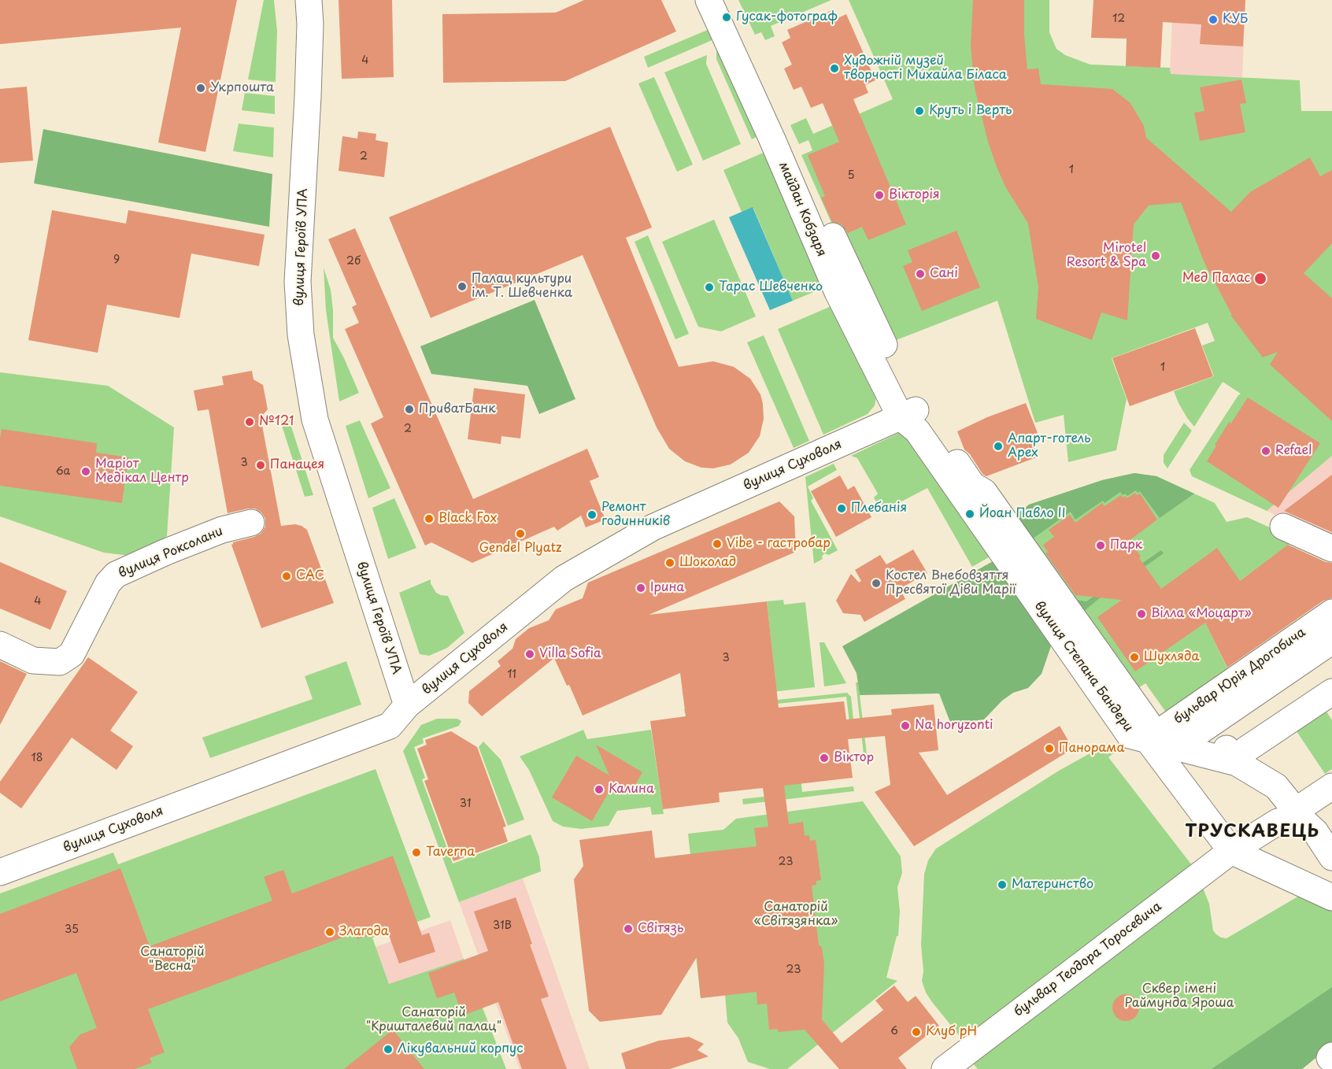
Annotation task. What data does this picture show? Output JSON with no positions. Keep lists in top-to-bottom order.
{
  "streets": {
    "street": [
      "майдан Кобзаря",
      "вулиця Героїв УПА",
      "вулиця Суховоля",
      "вулиця Роксолани",
      "вулиця Степана Бандери",
      "бульвар Юрія Дрогобича",
      "бульвар Теодора Торосевича"
    ]
  },
  "crossings": [
    ["майдан Кобзаря", "вулиця Суховоля"],
    ["майдан Кобзаря", "вулиця Степана Бандери"],
    ["вулиця Героїв УПА", "вулиця Суховоля"],
    ["вулиця Суховоля", "вулиця Степана Бандери"],
    ["вулиця Степана Бандери", "бульвар Юрія Дрогобича"]
  ],
  "districts": ["ТРУСКАВЕЦЬ"],
  "parks": [
    "Санаторій «Світязянка»",
    "Санаторій \"Весна\"",
    "Сквер імені Раймунда Яроша",
    "Санаторій \"Кришталевий палац\""
  ],
  "places": [
    "Гусак-фотограф",
    "КУБ",
    "Художній музей творчості Михайла Біласа",
    "Укрпошта",
    "Круть і Верть",
    "Вікторія",
    "Mirotel Resort & Spa",
    "Сані",
    "Мед Палас",
    "Палац культури ім. Т. Шевченка",
    "Тарас Шевченко",
    "ПриватБанк",
    "№121",
    "Апарт-готель Apex",
    "Refael",
    "Панацея",
    "Маріот Медікал Центр",
    "Плебанія",
    "Йоан Павло II",
    "Ремонт годинників",
    "Black Fox",
    "Gendel Plyatz",
    "Vibe - гастробар",
    "Парк",
    "Шоколад",
    "САС",
    "Костел Внебовзяття Пресвятої Діви Марії",
    "Ірина",
    "Вілла «Моцарт»",
    "Villa Sofia",
    "Шухляда",
    "Na horyzonti",
    "Панорама",
    "Віктор",
    "Калина",
    "Taverna",
    "Материнство",
    "Світязь",
    "Злагода",
    "Клуб pH",
    "Лікувальний корпус"
  ],
  "house_numbers": [
    "12",
    "4",
    "2",
    "1",
    "5",
    "9",
    "2б",
    "1",
    "2",
    "3",
    "6а",
    "4",
    "3",
    "11",
    "18",
    "31",
    "23",
    "31В",
    "35",
    "23",
    "6"
  ]
}
